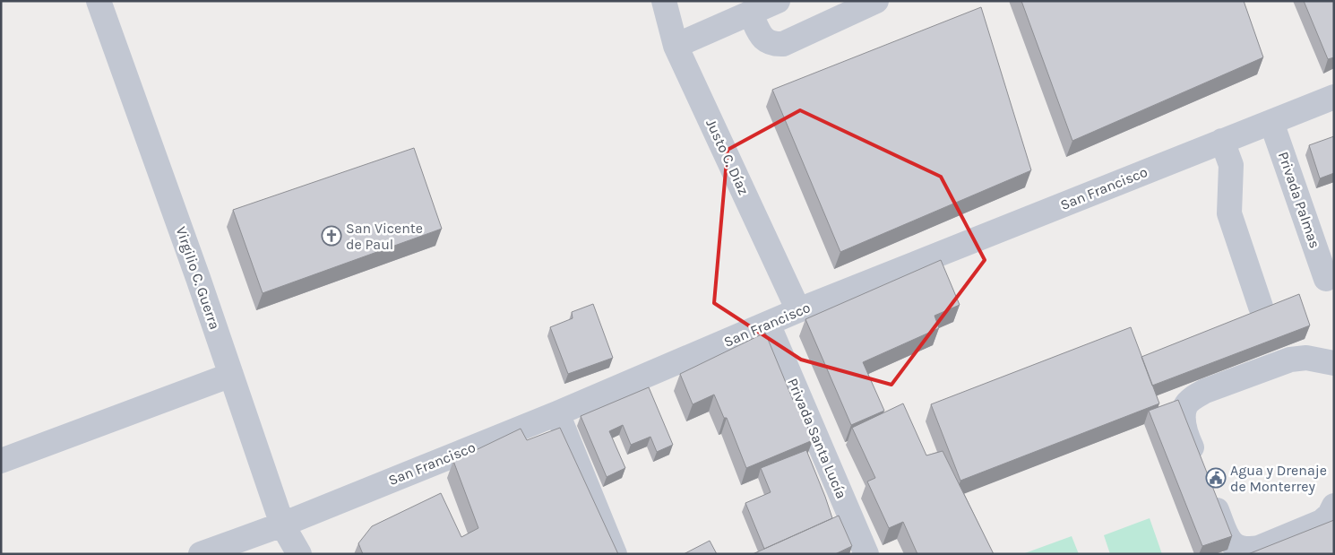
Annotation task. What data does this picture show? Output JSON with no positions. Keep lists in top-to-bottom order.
{
  "streets": {
    "street": [
      "Justo C. Díaz",
      "San Francisco",
      "Privada Palmas",
      "Virgilio C. Guerra",
      "Privada Santa Lucía"
    ]
  },
  "crossings": [
    ["Justo C. Díaz", "San Francisco"],
    ["San Francisco", "Privada Palmas"],
    ["San Francisco", "Virgilio C. Guerra"],
    ["San Francisco", "Privada Santa Lucía"]
  ],
  "places": {
    "church": ["San Vicente de Paul"],
    "public building": ["Agua y Drenaje de Monterrey"]
  }
}
